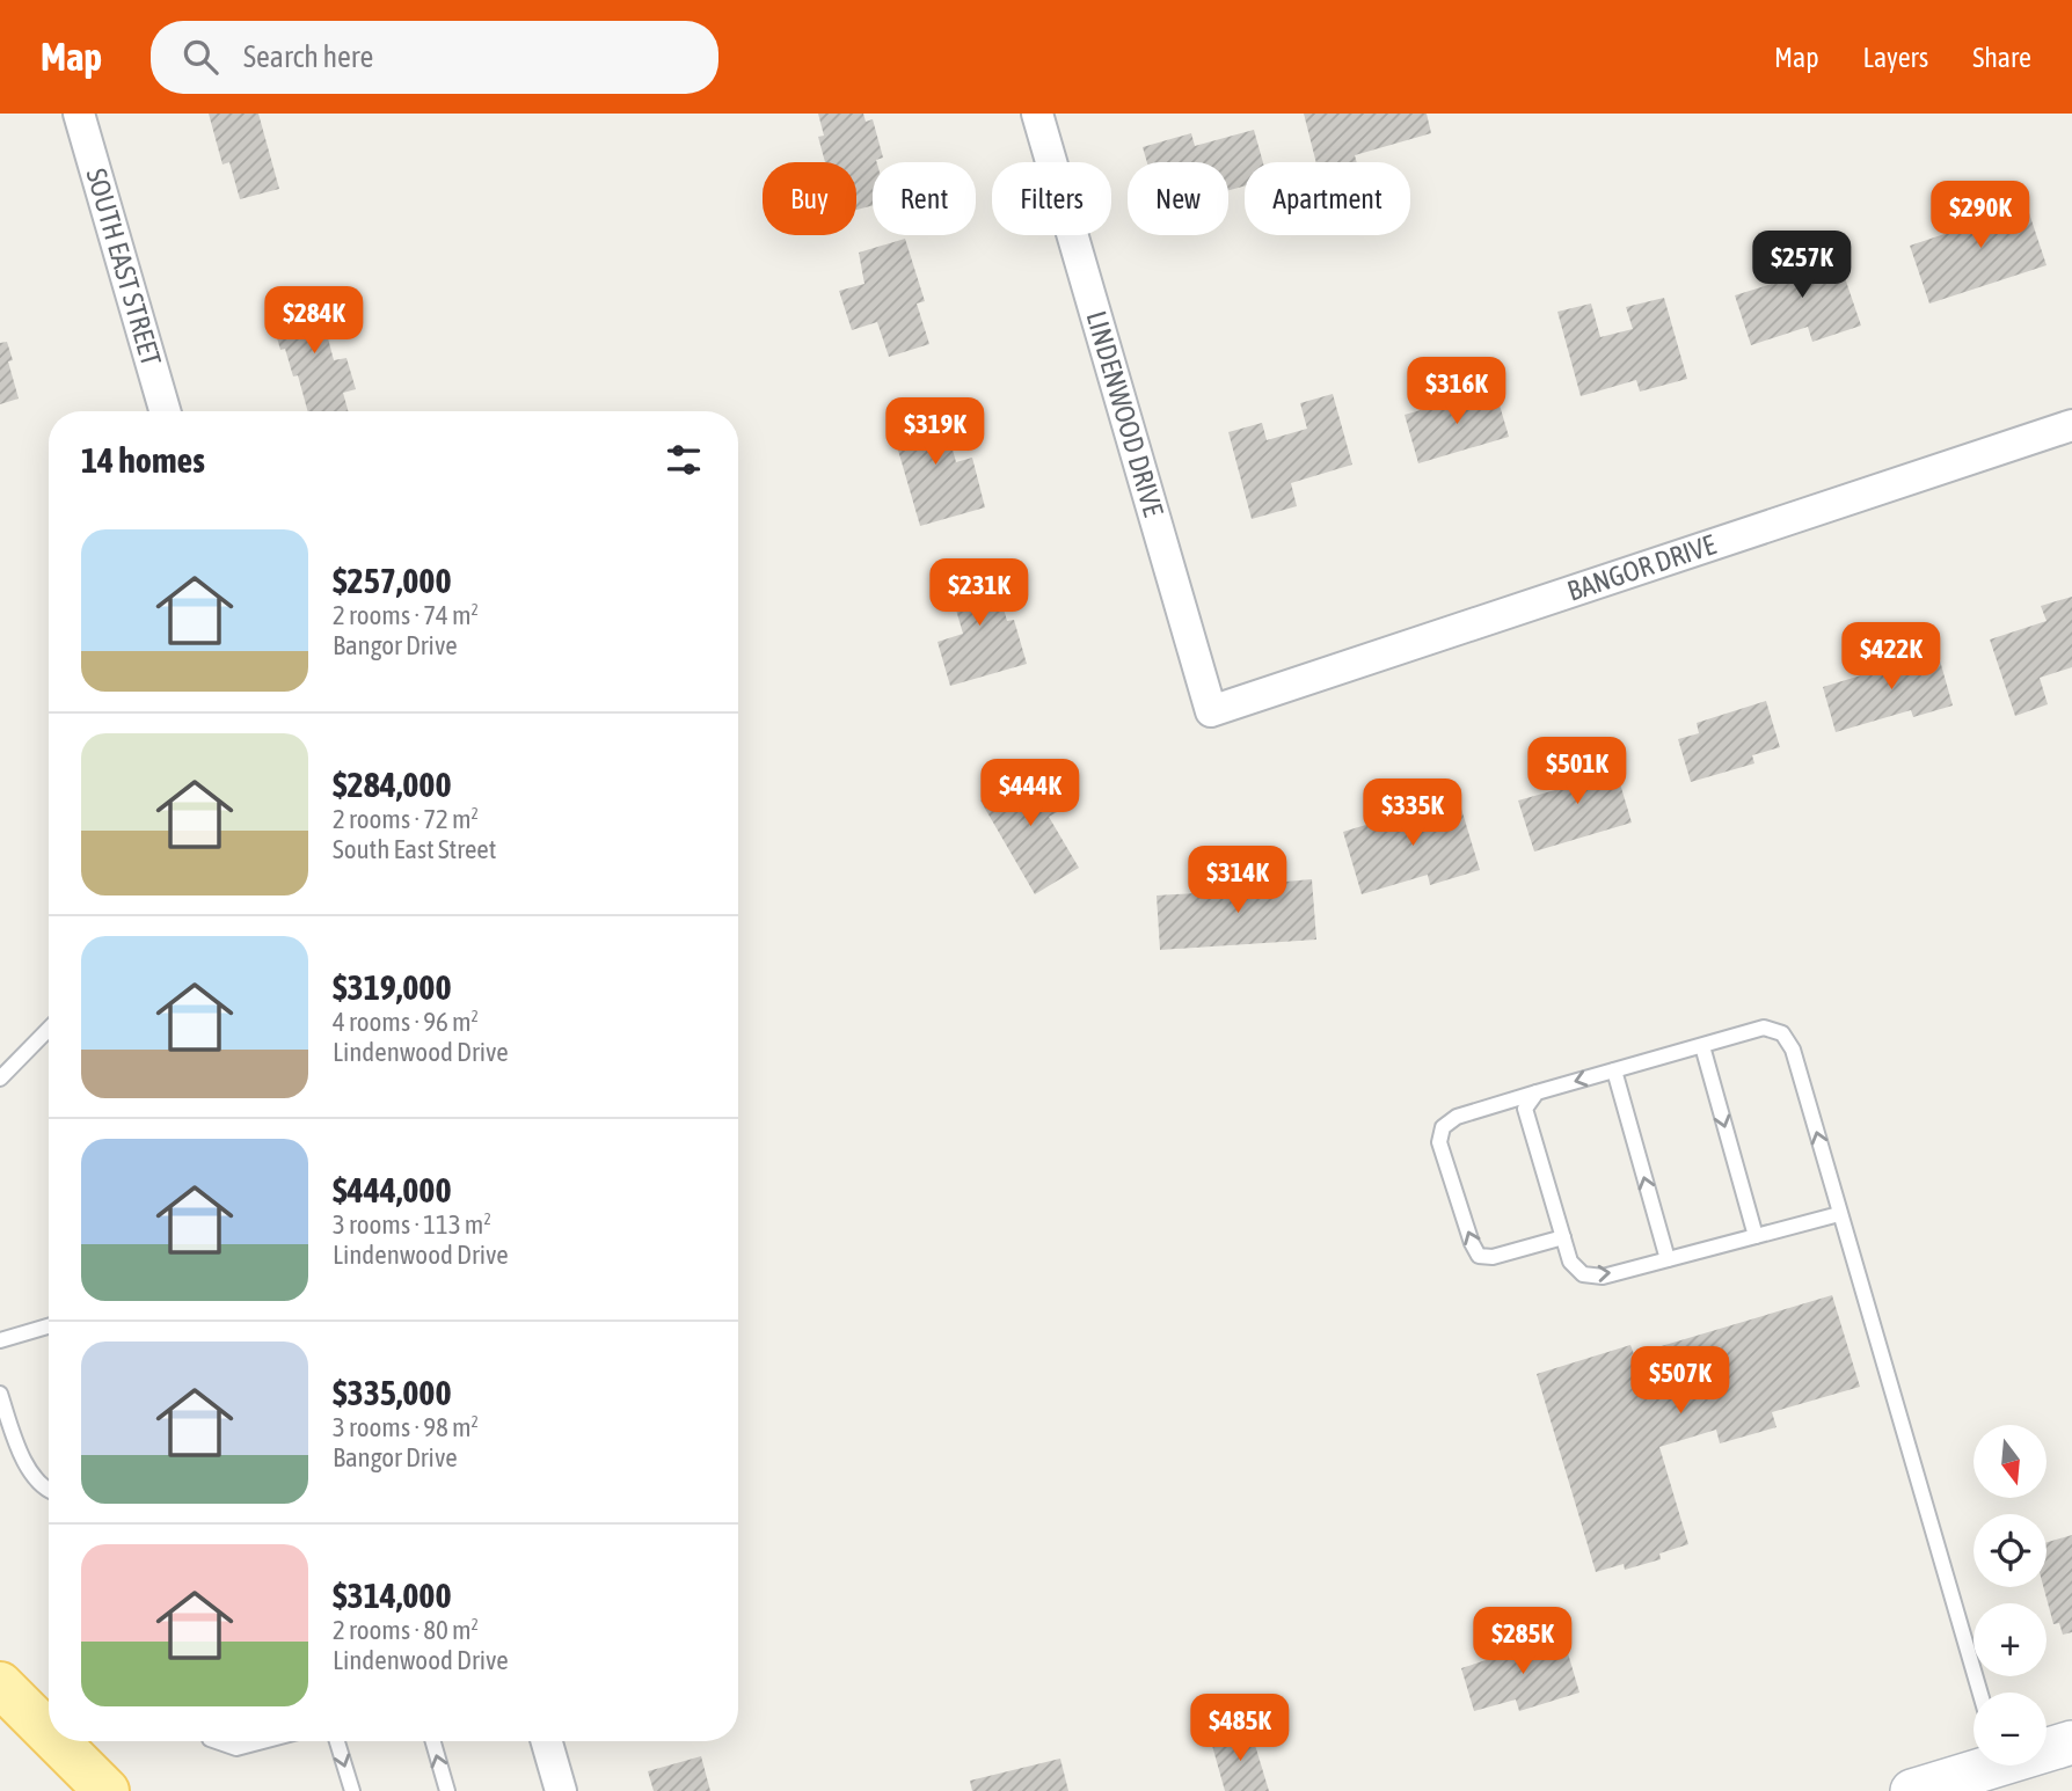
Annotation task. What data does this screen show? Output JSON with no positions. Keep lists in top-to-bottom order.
{
  "streets": {
    "street": ["SOUTH EAST STREET", "LINDENWOOD DRIVE", "BANGOR DRIVE"]
  },
  "crossings": [
    ["LINDENWOOD DRIVE", "BANGOR DRIVE"]
  ],
  "north": "bottom",
  "page": {
    "header": "Map",
    "search": "Search here",
    "nav": ["Map", "Layers", "Share"],
    "chip": [
      "Buy",
      "Rent",
      "Filters",
      "New",
      "Apartment"
    ],
    "price": [
      "$290K",
      "$257K",
      "$284K",
      "$316K",
      "$319K",
      "$231K",
      "$422K",
      "$501K",
      "$444K",
      "$335K",
      "$314K",
      "$507K",
      "$285K",
      "$485K"
    ],
    "heading": "14 homes",
    "list": [
      {
        "name": "$257,000",
        "note": "2 rooms · 74 m² · Bangor Drive"
      },
      {
        "name": "$284,000",
        "note": "2 rooms · 72 m² · South East Street"
      },
      {
        "name": "$319,000",
        "note": "4 rooms · 96 m² · Lindenwood Drive"
      },
      {
        "name": "$444,000",
        "note": "3 rooms · 113 m² · Lindenwood Drive"
      },
      {
        "name": "$335,000",
        "note": "3 rooms · 98 m² · Bangor Drive"
      },
      {
        "name": "$314,000",
        "note": "2 rooms · 80 m² · Lindenwood Drive"
      }
    ],
    "map_buttons": ["+", "−"]
  }
}
